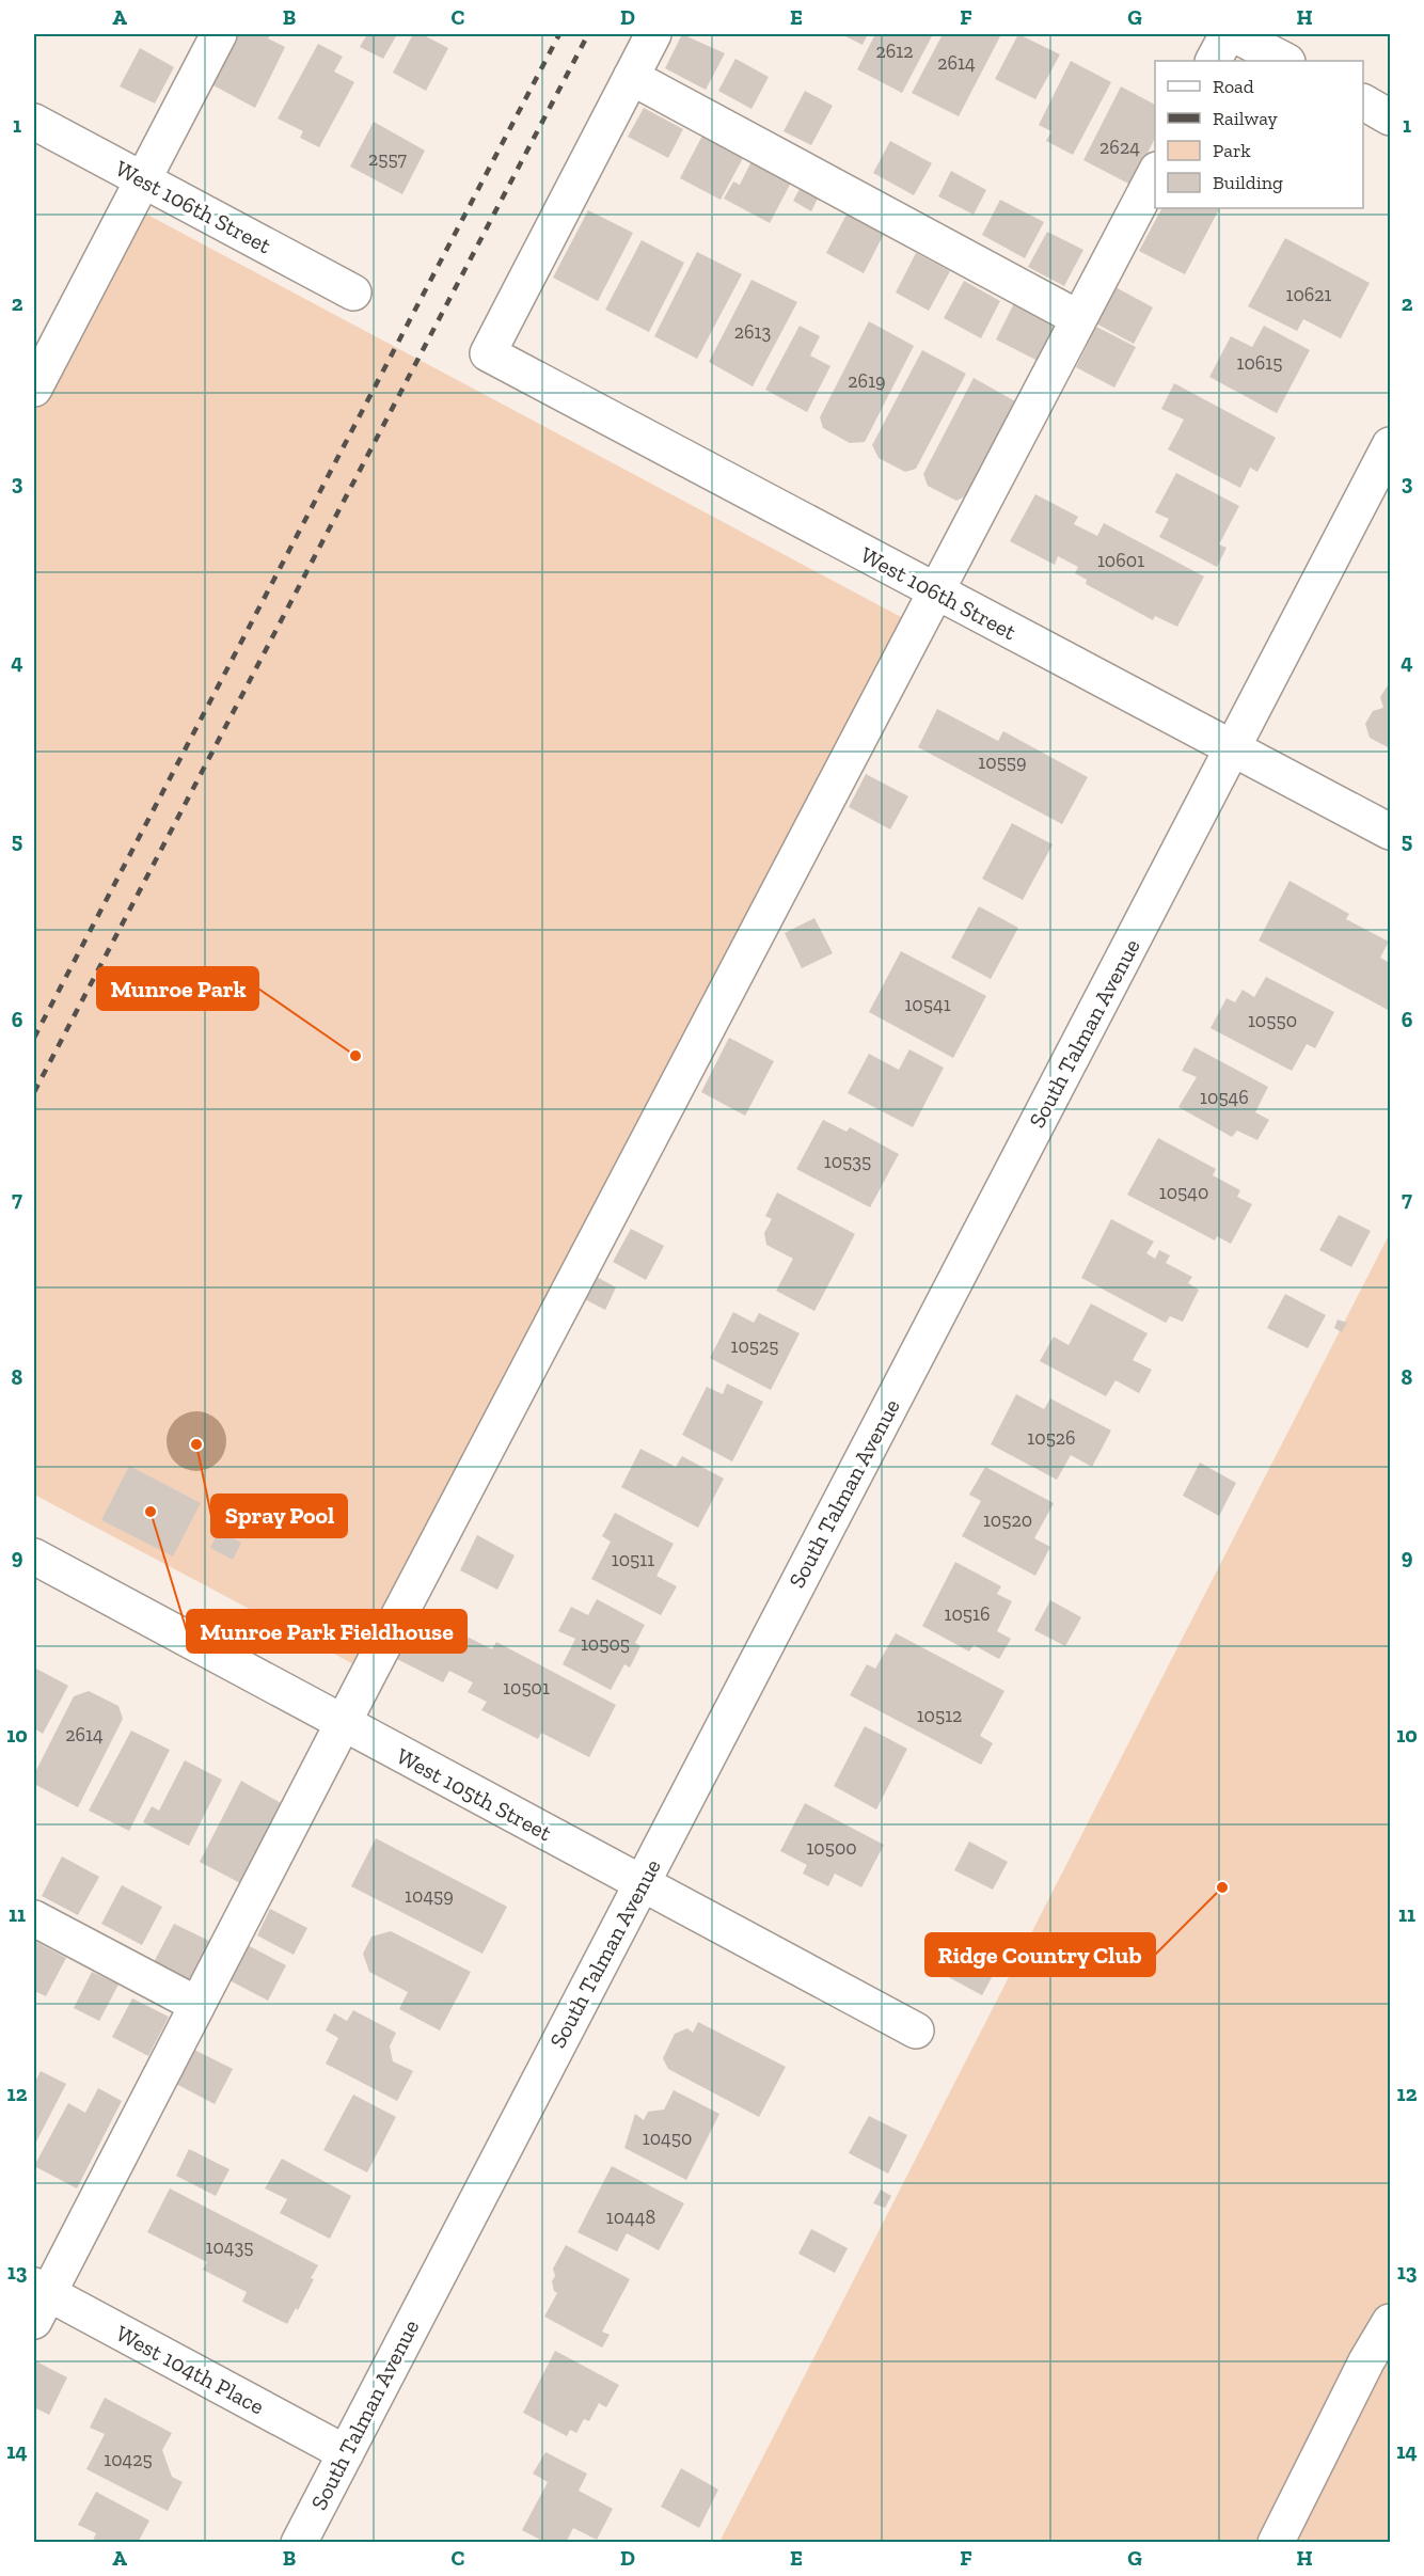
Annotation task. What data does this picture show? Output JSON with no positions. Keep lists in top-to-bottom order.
{
  "streets": {
    "street": [
      "West 106th Street",
      "South Talman Avenue",
      "West 105th Street",
      "West 104th Place"
    ]
  },
  "crossings": [
    ["West 106th Street", "South Talman Avenue"],
    ["South Talman Avenue", "West 105th Street"],
    ["South Talman Avenue", "West 104th Place"]
  ],
  "places": [
    "Munroe Park",
    "Spray Pool",
    "Munroe Park Fieldhouse",
    "Ridge Country Club"
  ],
  "house_numbers": [
    "2612",
    "2614",
    "2624",
    "2557",
    "10621",
    "2613",
    "10615",
    "2619",
    "10601",
    "10559",
    "10541",
    "10550",
    "10546",
    "10535",
    "10540",
    "10525",
    "10526",
    "10520",
    "10511",
    "10516",
    "10505",
    "10501",
    "10512",
    "2614",
    "10500",
    "10459",
    "10450",
    "10448",
    "10435",
    "10425"
  ],
  "legend": [
    "Road",
    "Railway",
    "Park",
    "Building"
  ],
  "grid": {
    "columns": [
      "A",
      "B",
      "C",
      "D",
      "E",
      "F",
      "G",
      "H"
    ],
    "rows": [
      "1",
      "2",
      "3",
      "4",
      "5",
      "6",
      "7",
      "8",
      "9",
      "10",
      "11",
      "12",
      "13",
      "14"
    ]
  }
}
